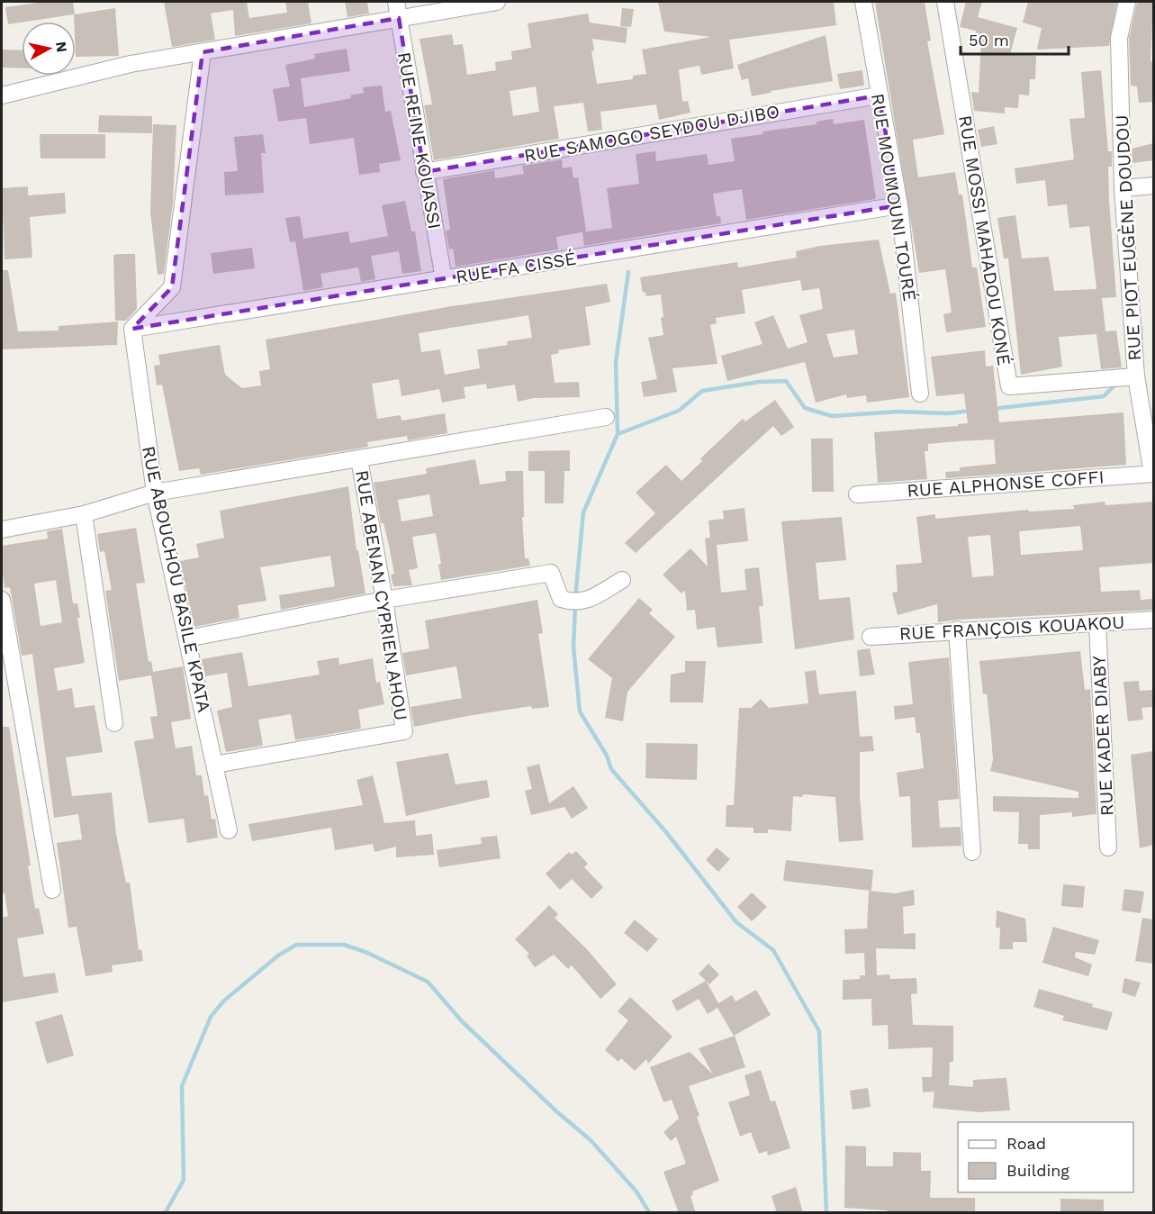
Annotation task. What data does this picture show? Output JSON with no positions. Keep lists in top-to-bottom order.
{
  "streets": {
    "street": [
      "RUE SAMOGO SEYDOU DJIBO",
      "RUE REINE KOUASSI",
      "RUE MOUMOUNI TOURÉ",
      "RUE PIOT EUGÈNE DOUDOU",
      "RUE MOSSI MAHADOU KONÉ",
      "RUE FA CISSÉ",
      "RUE ALPHONSE COFFI",
      "RUE ABOUCHOU BASILE KPATA",
      "RUE ABENAN CYPRIEN AHOU",
      "RUE FRANÇOIS KOUAKOU",
      "RUE KADER DIABY"
    ]
  },
  "crossings": [
    ["RUE SAMOGO SEYDOU DJIBO", "RUE REINE KOUASSI"],
    ["RUE SAMOGO SEYDOU DJIBO", "RUE MOUMOUNI TOURÉ"],
    ["RUE REINE KOUASSI", "RUE FA CISSÉ"],
    ["RUE MOUMOUNI TOURÉ", "RUE FA CISSÉ"],
    ["RUE PIOT EUGÈNE DOUDOU", "RUE MOSSI MAHADOU KONÉ"],
    ["RUE PIOT EUGÈNE DOUDOU", "RUE ALPHONSE COFFI"],
    ["RUE FA CISSÉ", "RUE ABOUCHOU BASILE KPATA"],
    ["RUE ABOUCHOU BASILE KPATA", "RUE ABENAN CYPRIEN AHOU"],
    ["RUE FRANÇOIS KOUAKOU", "RUE KADER DIABY"]
  ],
  "legend": ["Road", "Building"],
  "scale_bar": "50 m",
  "north": "right"
}
